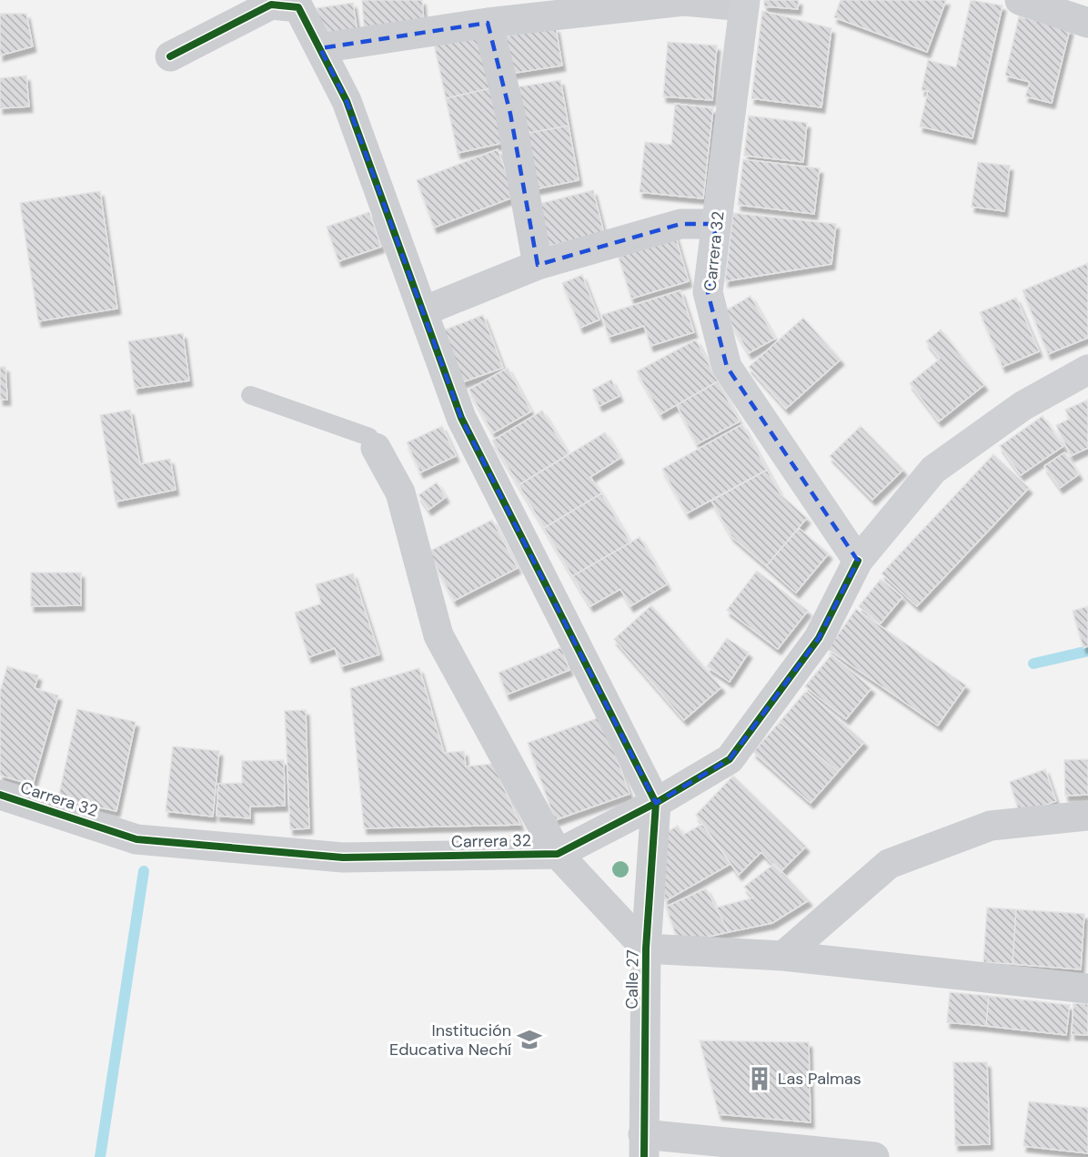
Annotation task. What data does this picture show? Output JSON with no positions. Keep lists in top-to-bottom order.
{
  "streets": {
    "main road": ["Carrera 32"],
    "street": ["Calle 27"]
  },
  "crossings": [
    ["Carrera 32", "Calle 27"]
  ],
  "places": {
    "school or university": ["Institución Educativa Nechí"],
    "building": ["Las Palmas"]
  }
}
